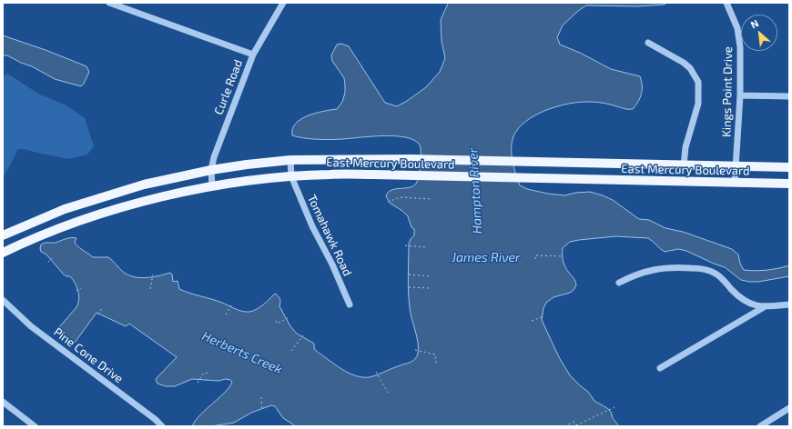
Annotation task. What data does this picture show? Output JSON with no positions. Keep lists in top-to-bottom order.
{
  "streets": {
    "main road": ["East Mercury Boulevard"],
    "street": [
      "Curle Road",
      "Kings Point Drive",
      "Tomahawk Road",
      "Pine Cone Drive"
    ]
  },
  "crossings": [
    ["Curle Road", "East Mercury Boulevard"],
    ["Kings Point Drive", "East Mercury Boulevard"],
    ["East Mercury Boulevard", "Tomahawk Road"]
  ],
  "water": ["Hampton River", "James River", "Herberts Creek"],
  "north": "top left"
}
